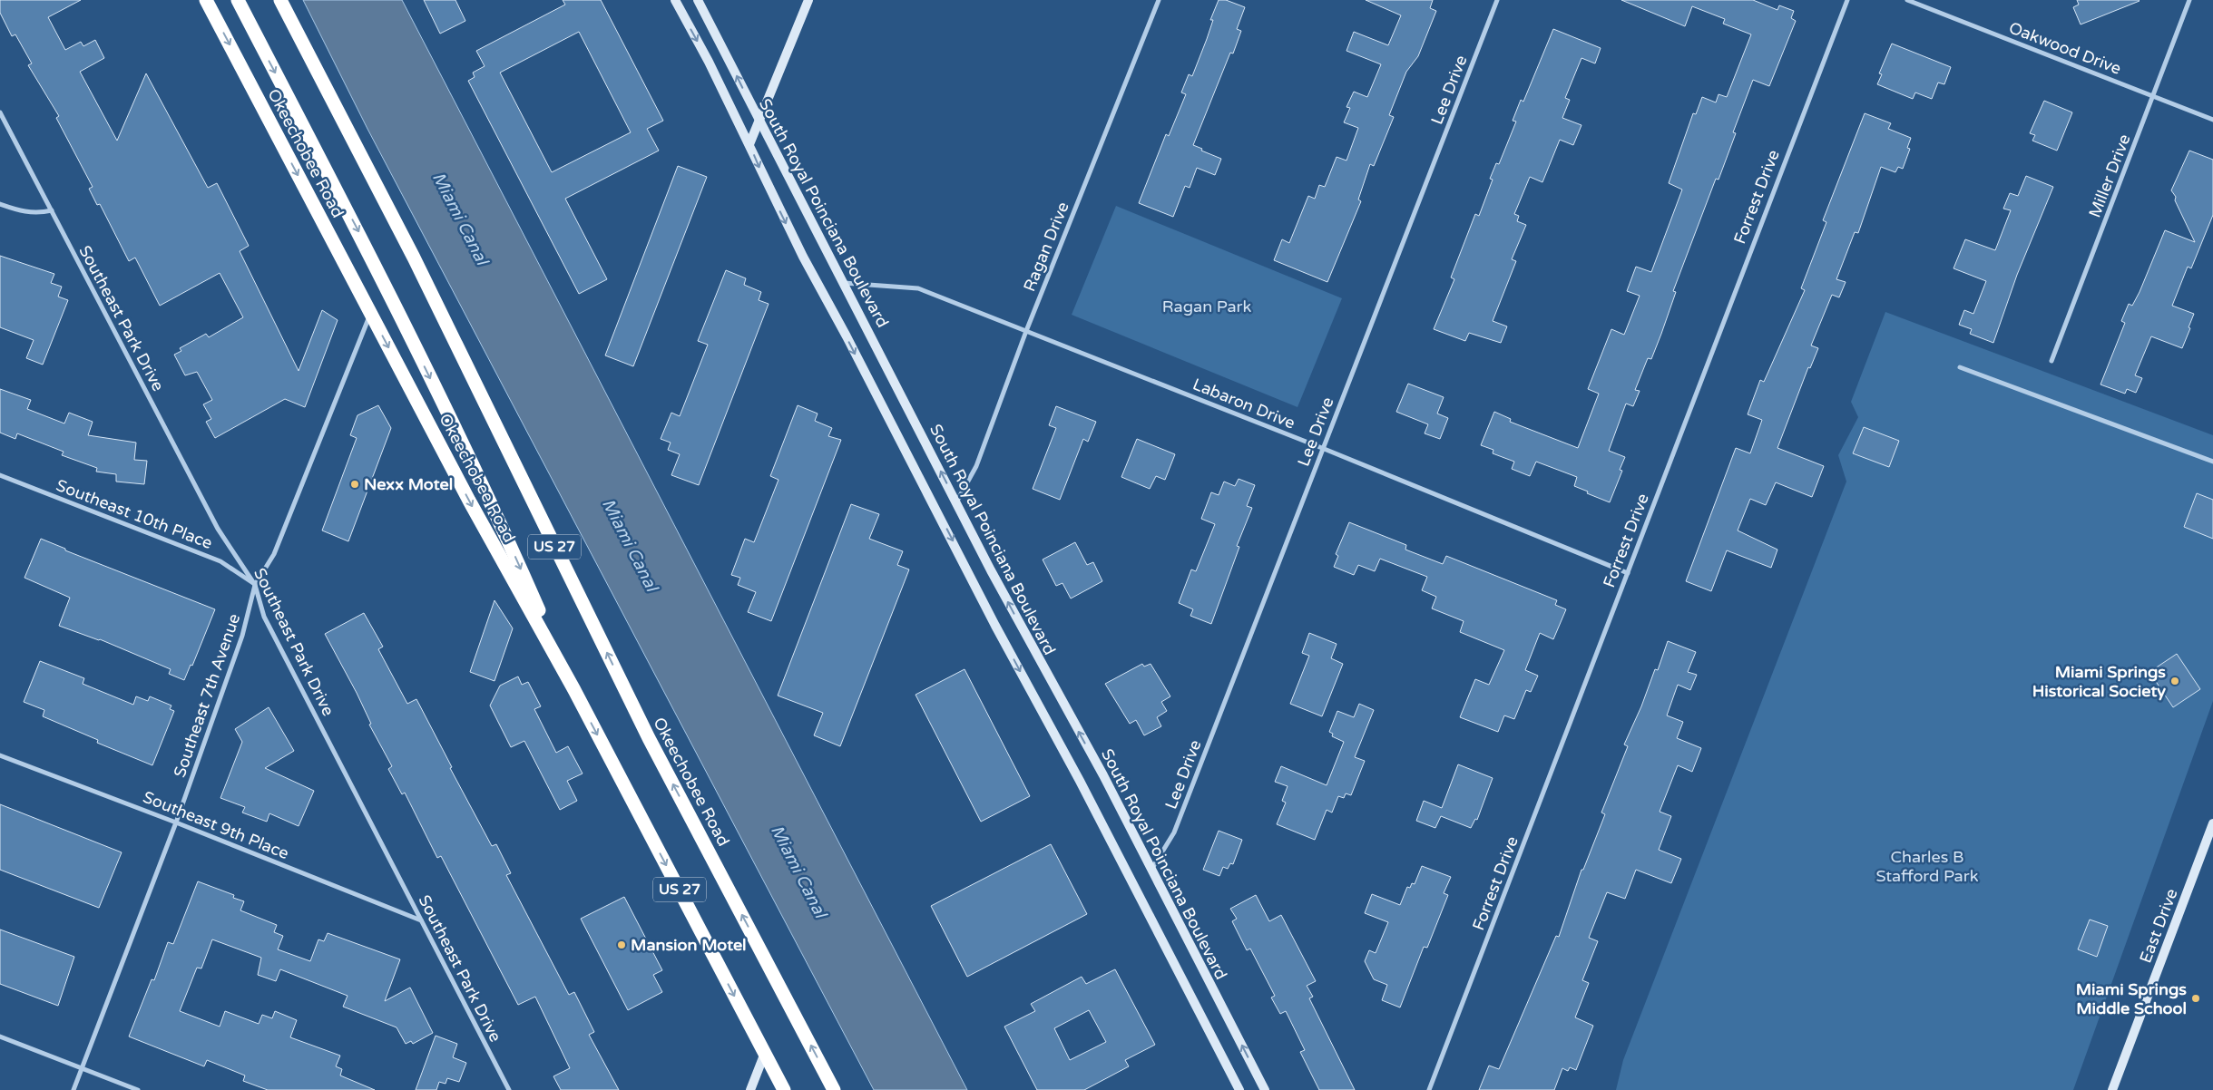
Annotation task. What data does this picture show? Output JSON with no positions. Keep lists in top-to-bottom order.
{
  "streets": {
    "highway": ["Okeechobee Road", "US 27"],
    "street": [
      "Oakwood Drive",
      "Lee Drive",
      "Miller Drive",
      "Forrest Drive",
      "South Royal Poinciana Boulevard",
      "Ragan Drive",
      "Southeast Park Drive",
      "Labaron Drive",
      "Southeast 10th Place",
      "Southeast 7th Avenue",
      "Southeast 9th Place",
      "East Drive"
    ]
  },
  "crossings": [
    ["Oakwood Drive", "Miller Drive"],
    ["Lee Drive", "South Royal Poinciana Boulevard"],
    ["Lee Drive", "Labaron Drive"],
    ["Okeechobee Road", "Southeast 7th Avenue"],
    ["Forrest Drive", "Labaron Drive"],
    ["South Royal Poinciana Boulevard", "Ragan Drive"],
    ["South Royal Poinciana Boulevard", "Labaron Drive"],
    ["Ragan Drive", "Labaron Drive"],
    ["Southeast Park Drive", "Southeast 10th Place"],
    ["Southeast Park Drive", "Southeast 7th Avenue"],
    ["Southeast Park Drive", "Southeast 9th Place"],
    ["Southeast 10th Place", "Southeast 7th Avenue"],
    ["Southeast 7th Avenue", "Southeast 9th Place"]
  ],
  "water": ["Miami Canal"],
  "parks": ["Ragan Park", "Charles B Stafford Park"],
  "places": [
    "Nexx Motel",
    "Miami Springs Historical Society",
    "Mansion Motel",
    "Miami Springs Middle School"
  ]
}
